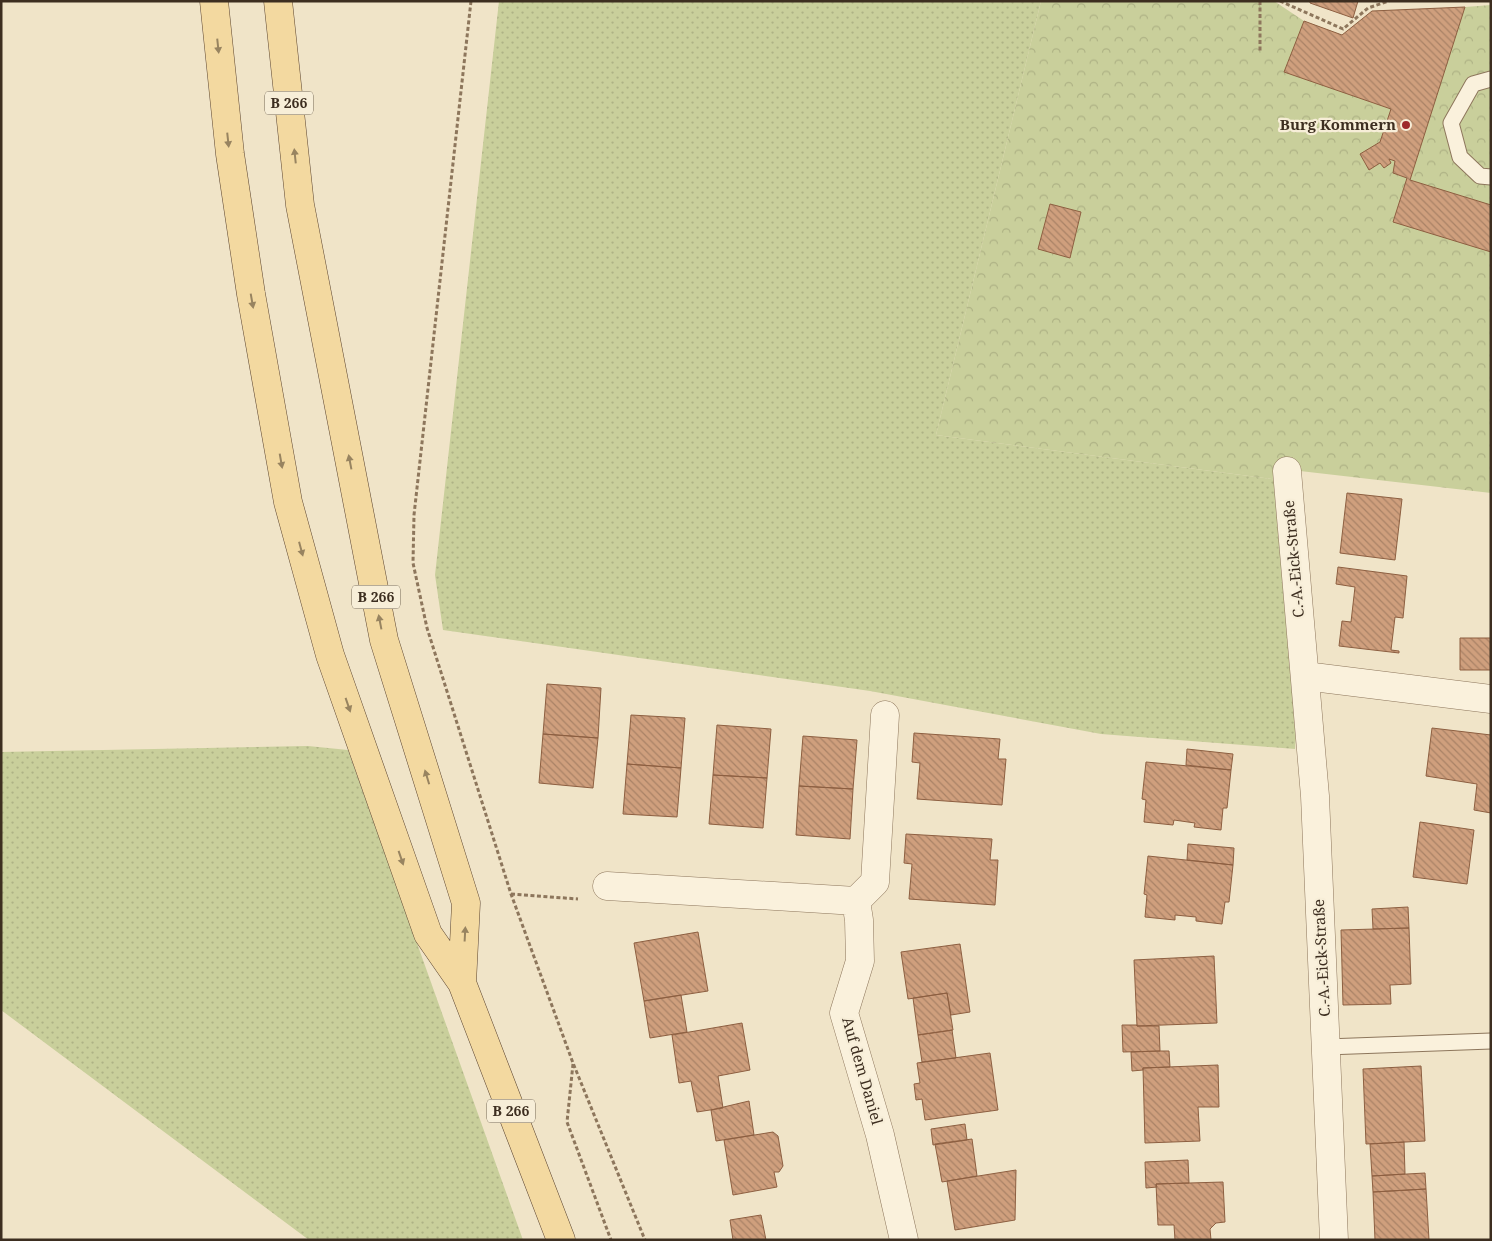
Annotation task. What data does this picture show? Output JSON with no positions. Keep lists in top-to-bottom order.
{
  "streets": {
    "main road": ["B 266"],
    "street": ["C.-A.-Eick-Straße", "Auf dem Daniel"]
  },
  "places": ["Burg Kommern"]
}
